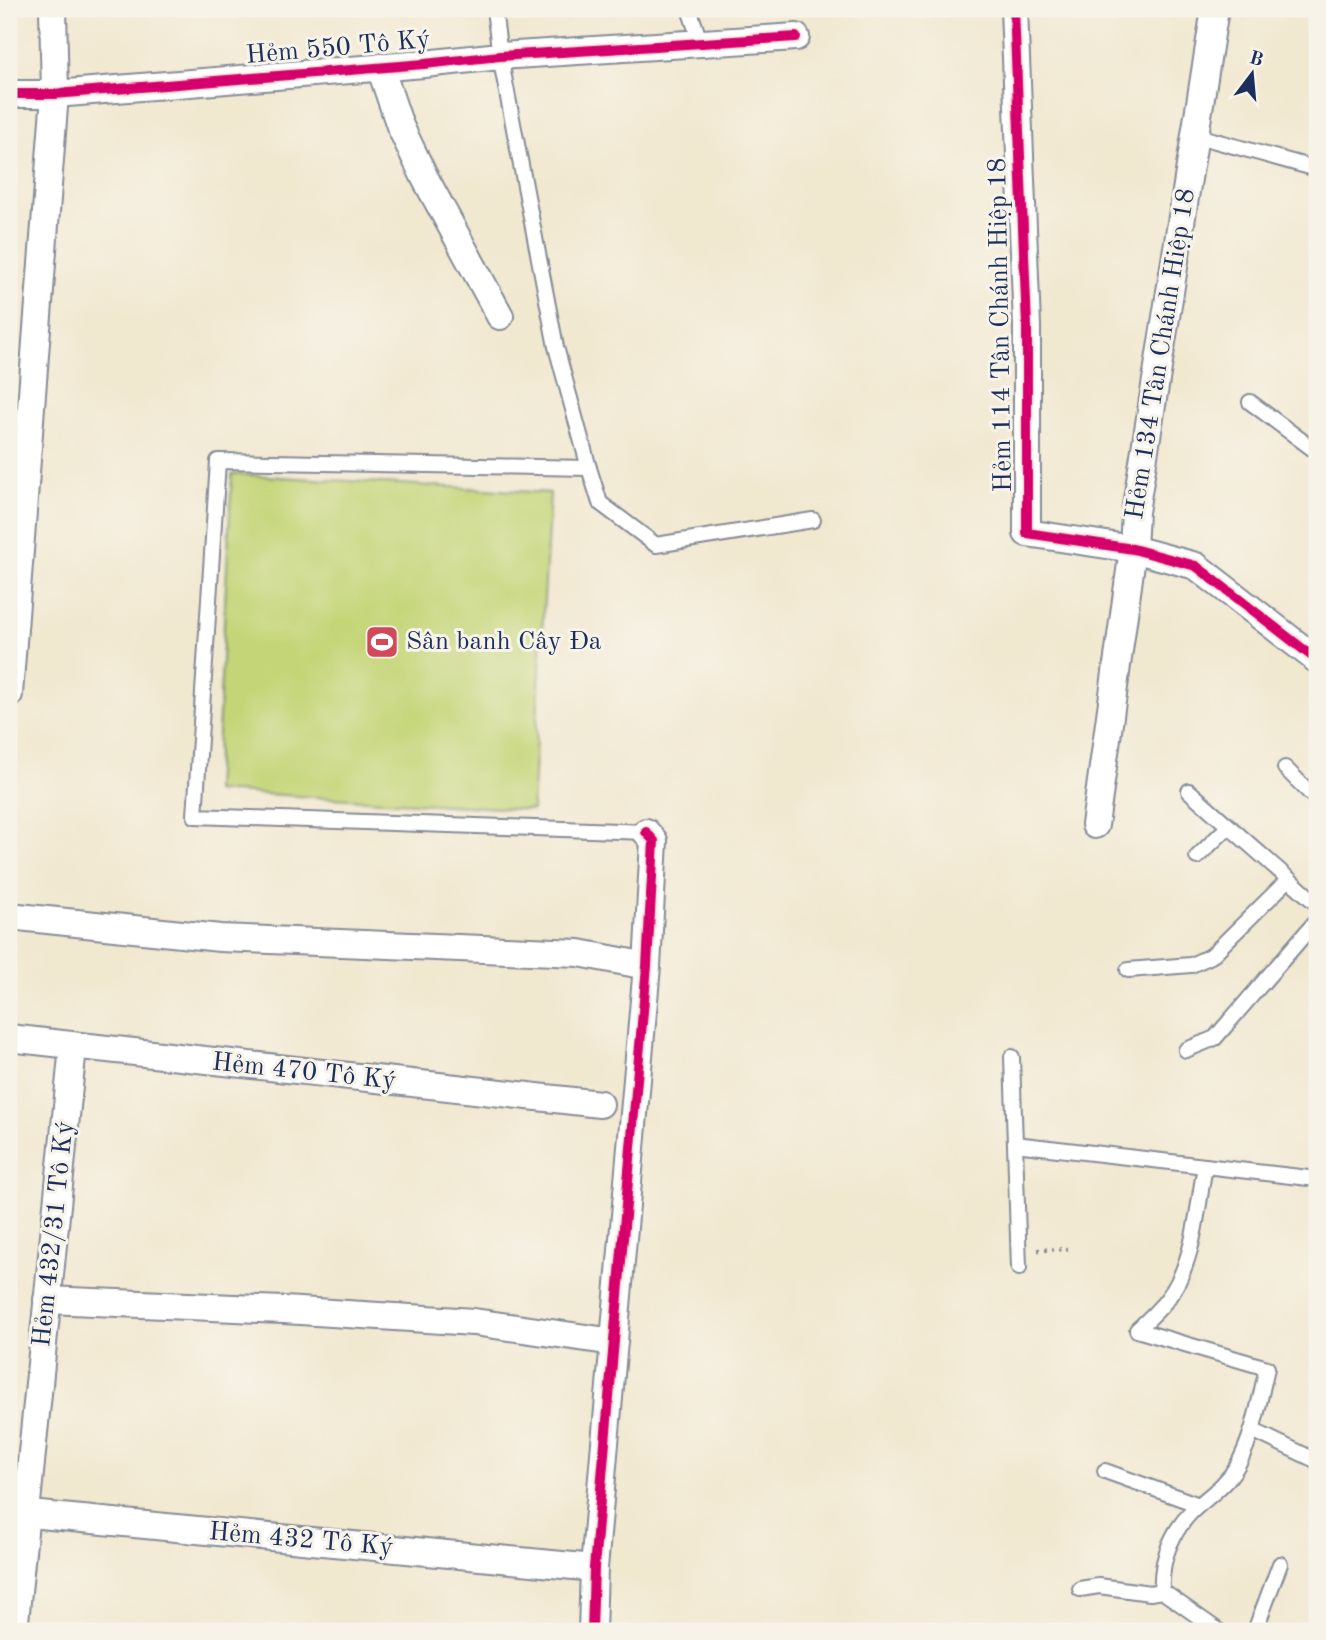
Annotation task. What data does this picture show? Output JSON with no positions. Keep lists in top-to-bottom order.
{
  "streets": {
    "street": [
      "Hẻm 550 Tô Ký",
      "Hẻm 114 Tân Chánh Hiệp 18",
      "Hẻm 134 Tân Chánh Hiệp 18",
      "Hẻm 470 Tô Ký",
      "Hẻm 432/31 Tô Ký",
      "Hẻm 432 Tô Ký"
    ]
  },
  "crossings": [
    ["Hẻm 114 Tân Chánh Hiệp 18", "Hẻm 134 Tân Chánh Hiệp 18"],
    ["Hẻm 470 Tô Ký", "Hẻm 432/31 Tô Ký"],
    ["Hẻm 432/31 Tô Ký", "Hẻm 432 Tô Ký"]
  ],
  "places": {
    "sports": ["Sân banh Cây Đa"]
  },
  "north": "top"
}
